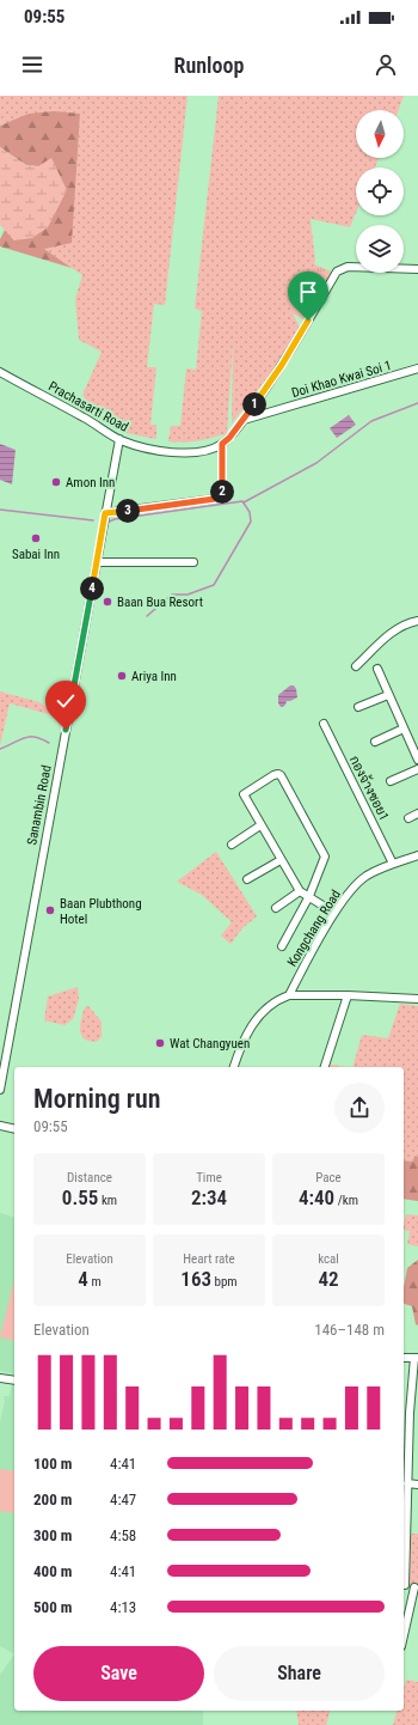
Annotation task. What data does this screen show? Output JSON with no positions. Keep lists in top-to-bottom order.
{
  "streets": {
    "street": [
      "Doi Khao Kwai Soi 1",
      "Prachasarti Road",
      "กองจ้างซอย1",
      "Sanambin Road",
      "Kongchang Road"
    ]
  },
  "crossings": [
    ["Doi Khao Kwai Soi 1", "Prachasarti Road"],
    ["Prachasarti Road", "Sanambin Road"],
    ["กองจ้างซอย1", "Kongchang Road"]
  ],
  "places": [
    "Amon Inn",
    "Sabai Inn",
    "Baan Bua Resort",
    "Ariya Inn",
    "Baan Plubthong Hotel",
    "Wat Changyuen"
  ],
  "north": "bottom",
  "page": {
    "status": "09:55",
    "header": "Runloop",
    "pins": [
      "1",
      "2",
      "3",
      "4"
    ],
    "heading": ["Morning run", "09:55"],
    "stats": [
      ["Distance", "0.55 km"],
      ["Time", "2:34"],
      ["Pace", "4:40 /km"],
      ["Elevation", "4 m"],
      ["Heart rate", "163 bpm"],
      ["kcal", "42"]
    ],
    "chart": ["Elevation", "146–148 m"],
    "list": [
      {
        "name": "100 m",
        "note": "4:41"
      },
      {
        "name": "200 m",
        "note": "4:47"
      },
      {
        "name": "300 m",
        "note": "4:58"
      },
      {
        "name": "400 m",
        "note": "4:41"
      },
      {
        "name": "500 m",
        "note": "4:13"
      }
    ],
    "buttons": ["Save", "Share"]
  }
}
